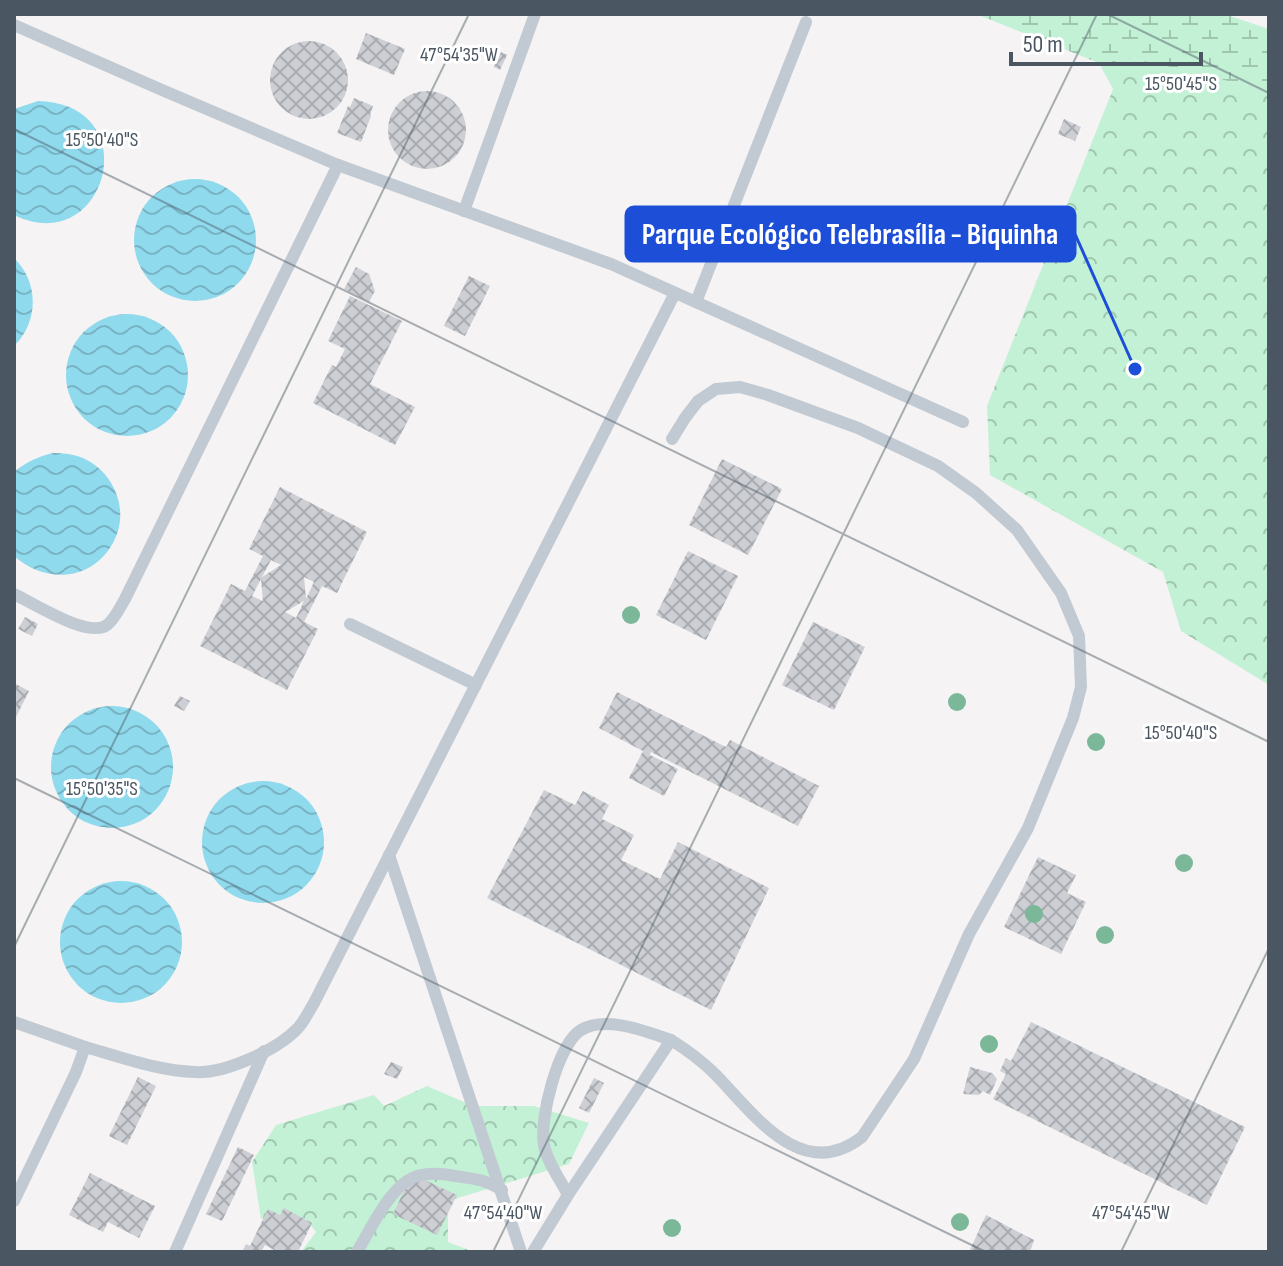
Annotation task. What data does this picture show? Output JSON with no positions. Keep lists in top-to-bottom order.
{
  "places": ["Parque Ecológico Telebrasília - Biquinha"],
  "scale_bar": "50 m",
  "coordinates": [
    "47°54'35\"W",
    "15°50'45\"S",
    "15°50'40\"S",
    "15°50'35\"S",
    "47°54'40\"W",
    "47°54'45\"W"
  ]
}
